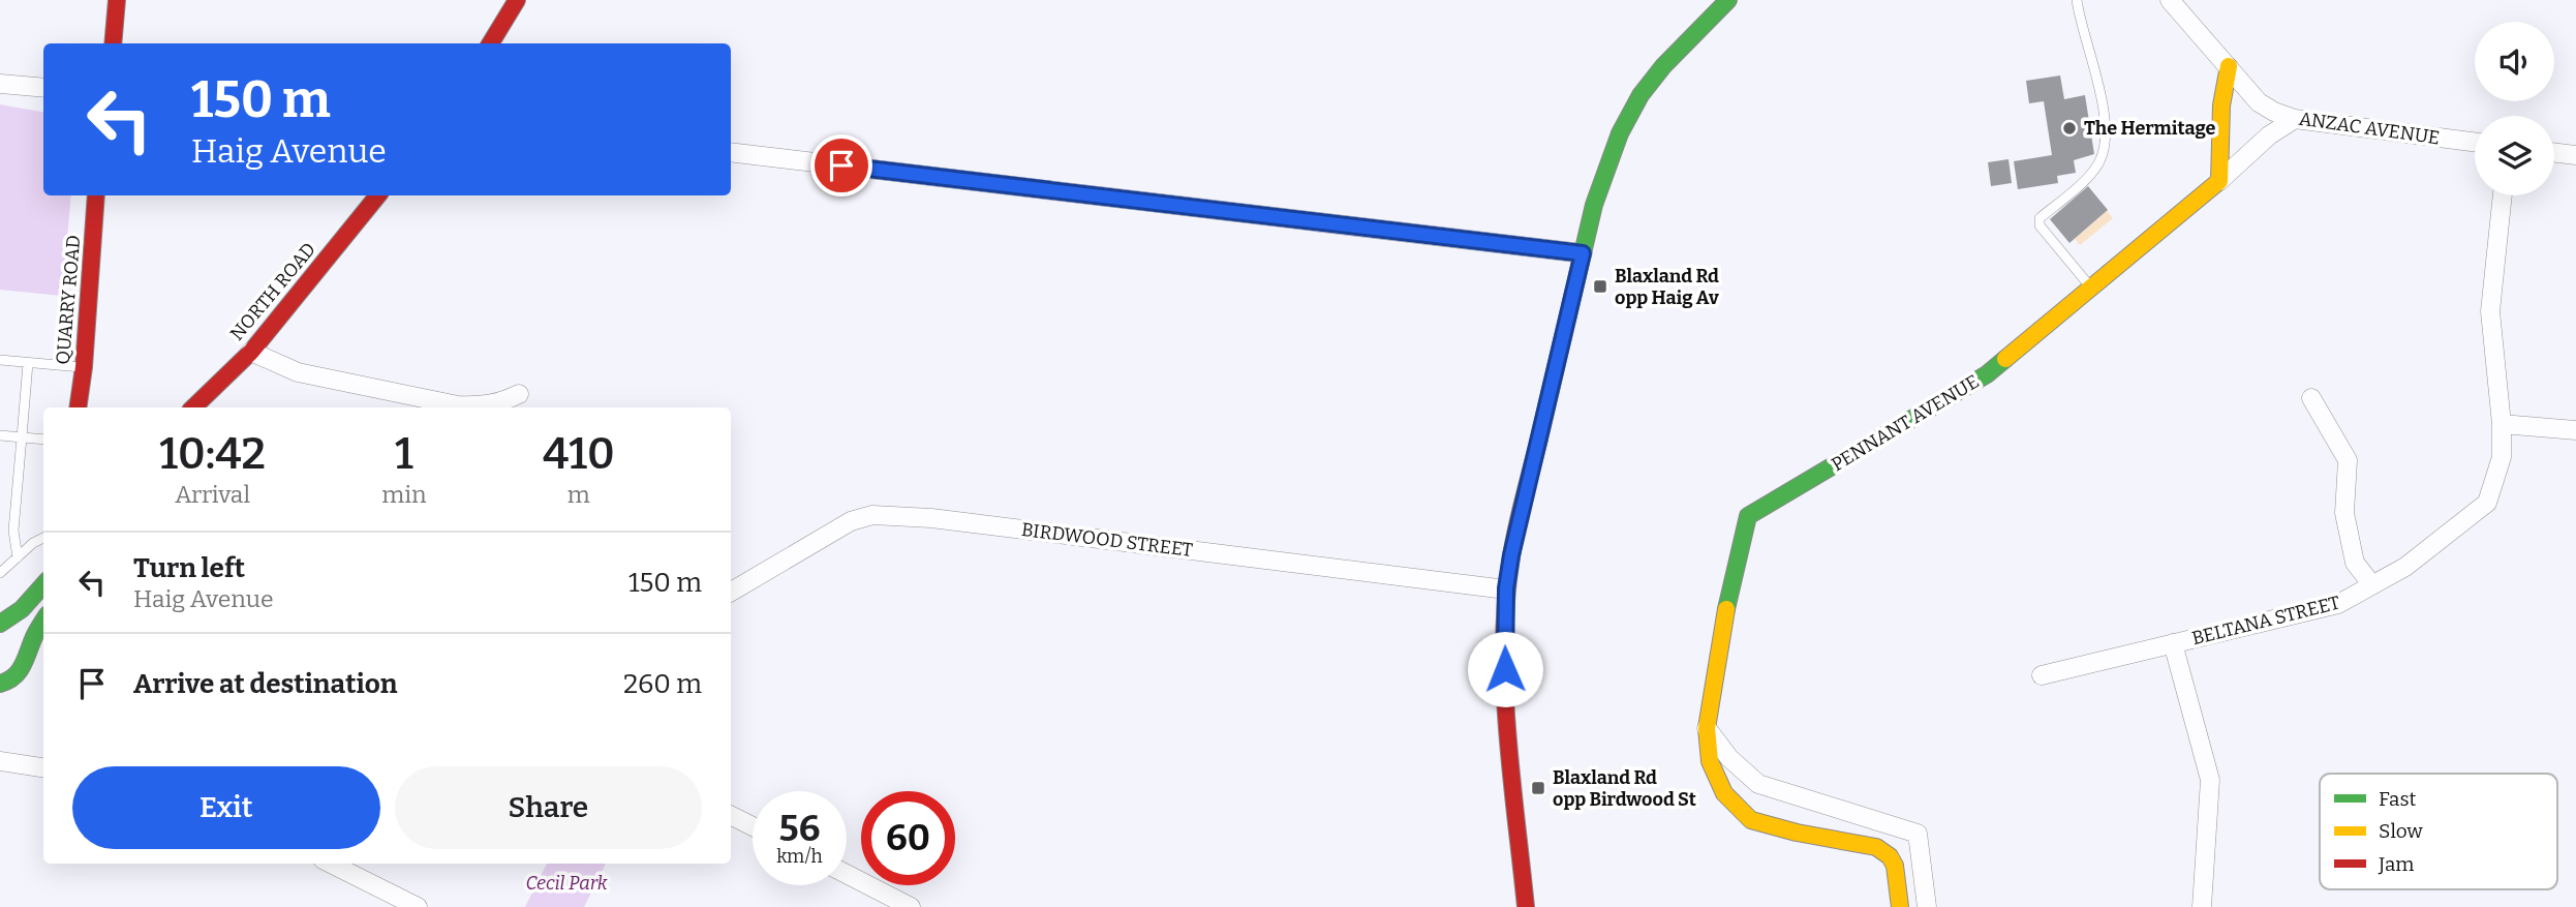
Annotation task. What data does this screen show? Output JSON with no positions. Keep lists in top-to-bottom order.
{
  "streets": {
    "street": [
      "ANZAC AVENUE",
      "NORTH ROAD",
      "QUARRY ROAD",
      "PENNANT AVENUE",
      "BIRDWOOD STREET",
      "BELTANA STREET"
    ]
  },
  "crossings": [
    ["ANZAC AVENUE", "PENNANT AVENUE"]
  ],
  "parks": ["Cecil Park"],
  "places": {
    "other": ["The Hermitage"],
    "transit": ["Blaxland Rd opp Haig Av", "Blaxland Rd opp Birdwood St"]
  },
  "legend": ["Fast", "Slow", "Jam"],
  "page": {
    "turn": ["150 m", "Haig Avenue"],
    "eta": [
      "10:42",
      "Arrival",
      "1",
      "min",
      "410",
      "m"
    ],
    "list": [
      {
        "name": "Turn left",
        "note": "Haig Avenue",
        "value": "150 m"
      },
      {
        "name": "Arrive at destination",
        "value": "260 m"
      }
    ],
    "buttons": ["Exit", "Share"],
    "speed": "56 km/h",
    "limit": "60"
  }
}
